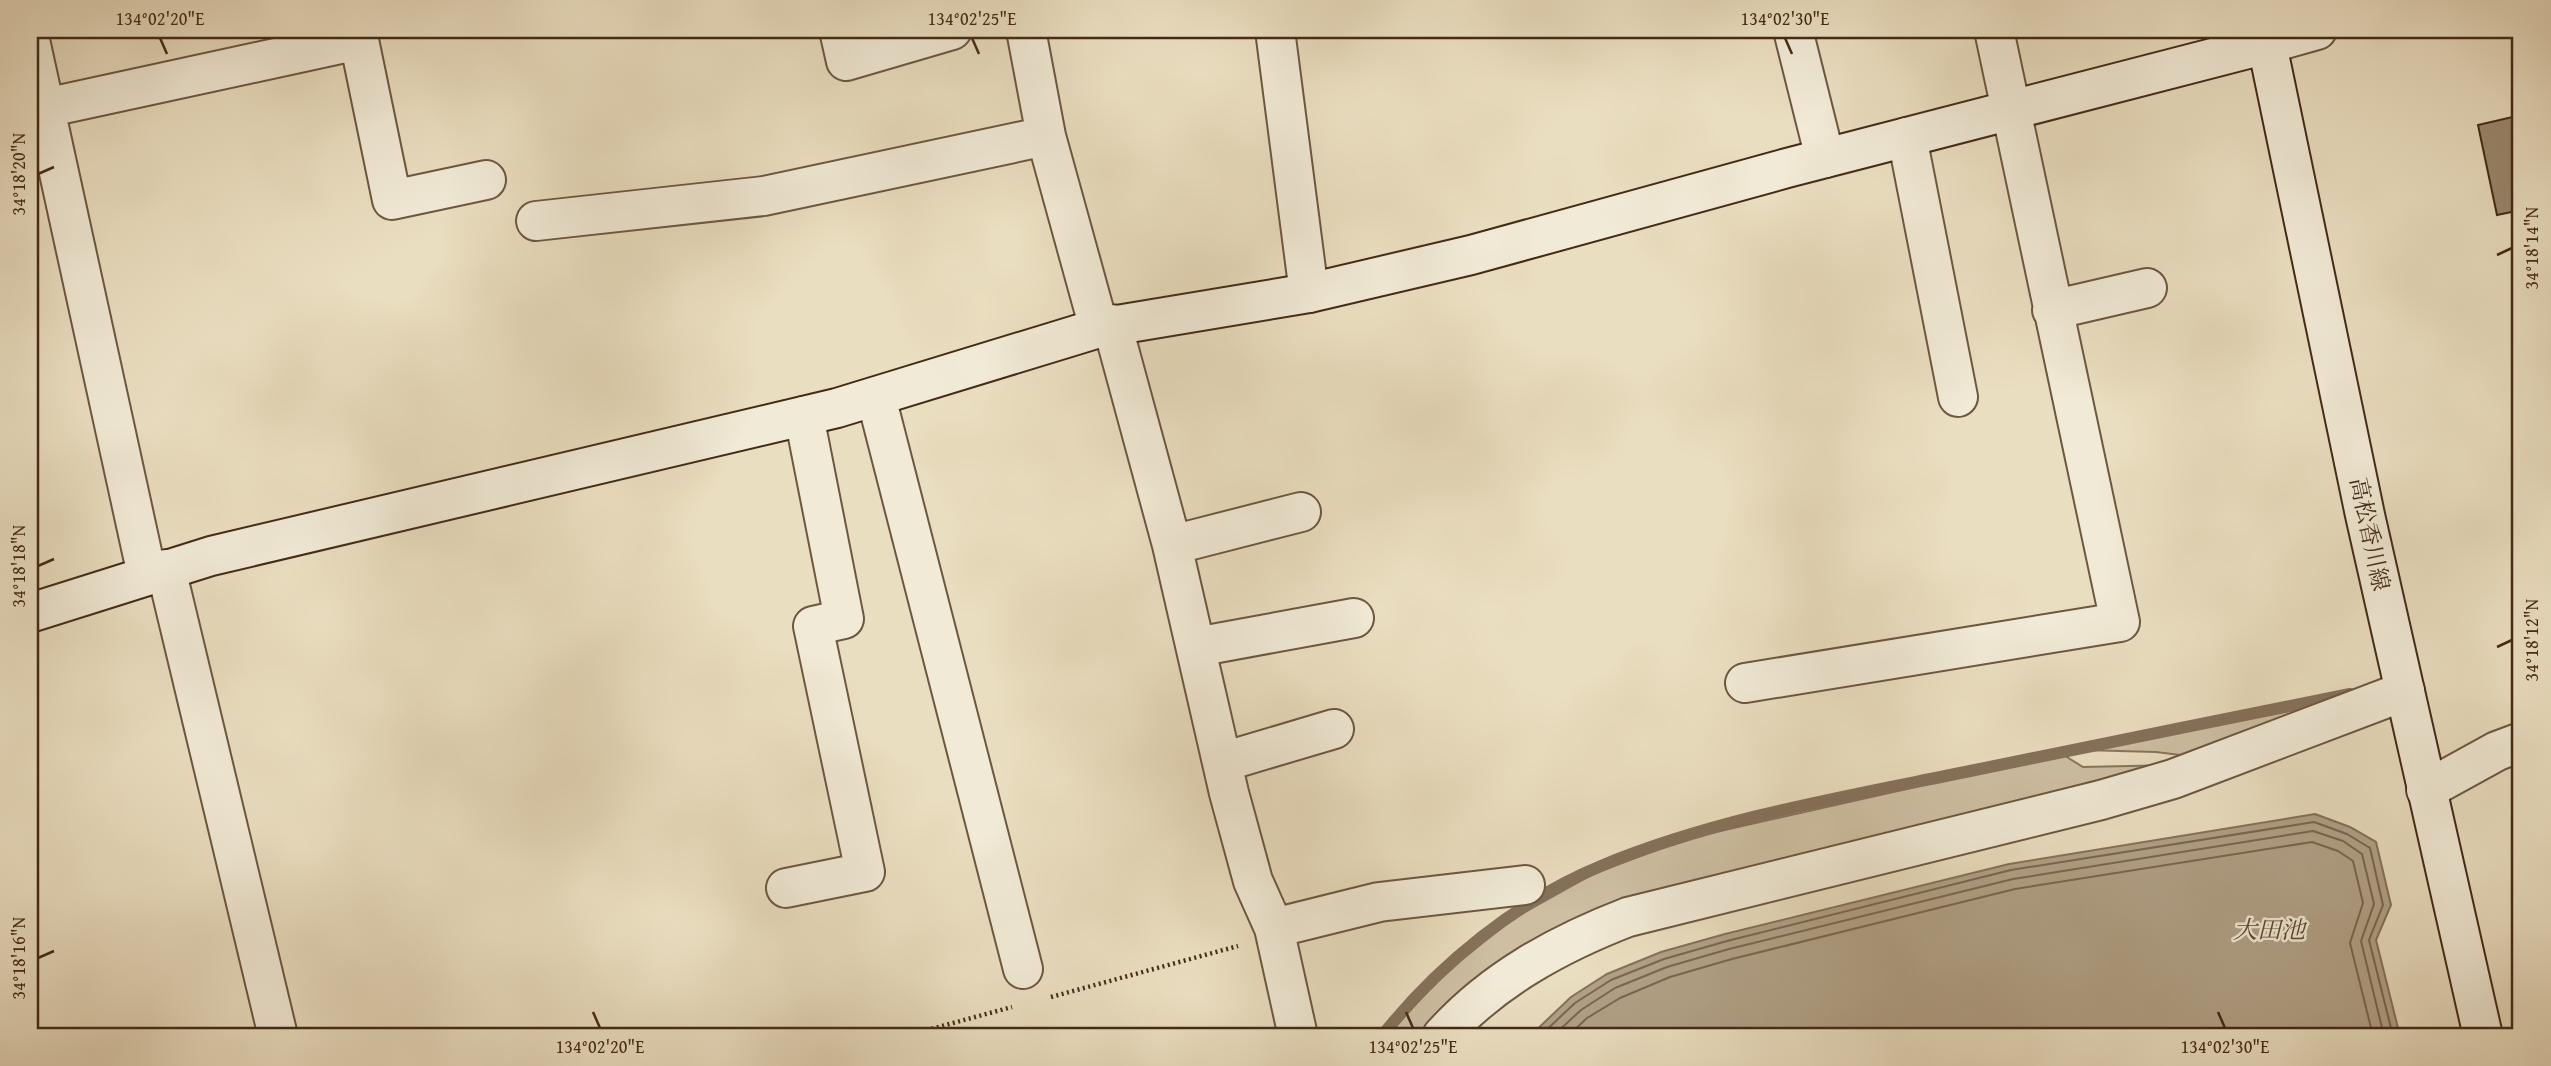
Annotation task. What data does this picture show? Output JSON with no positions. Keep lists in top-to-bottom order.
{
  "streets": {
    "street": ["高松香川線"]
  },
  "water": ["大田池"],
  "coordinates": [
    "134°02'20\"E",
    "134°02'25\"E",
    "134°02'30\"E",
    "34°18'20\"N",
    "34°18'14\"N",
    "34°18'18\"N",
    "34°18'12\"N",
    "34°18'16\"N"
  ]
}
